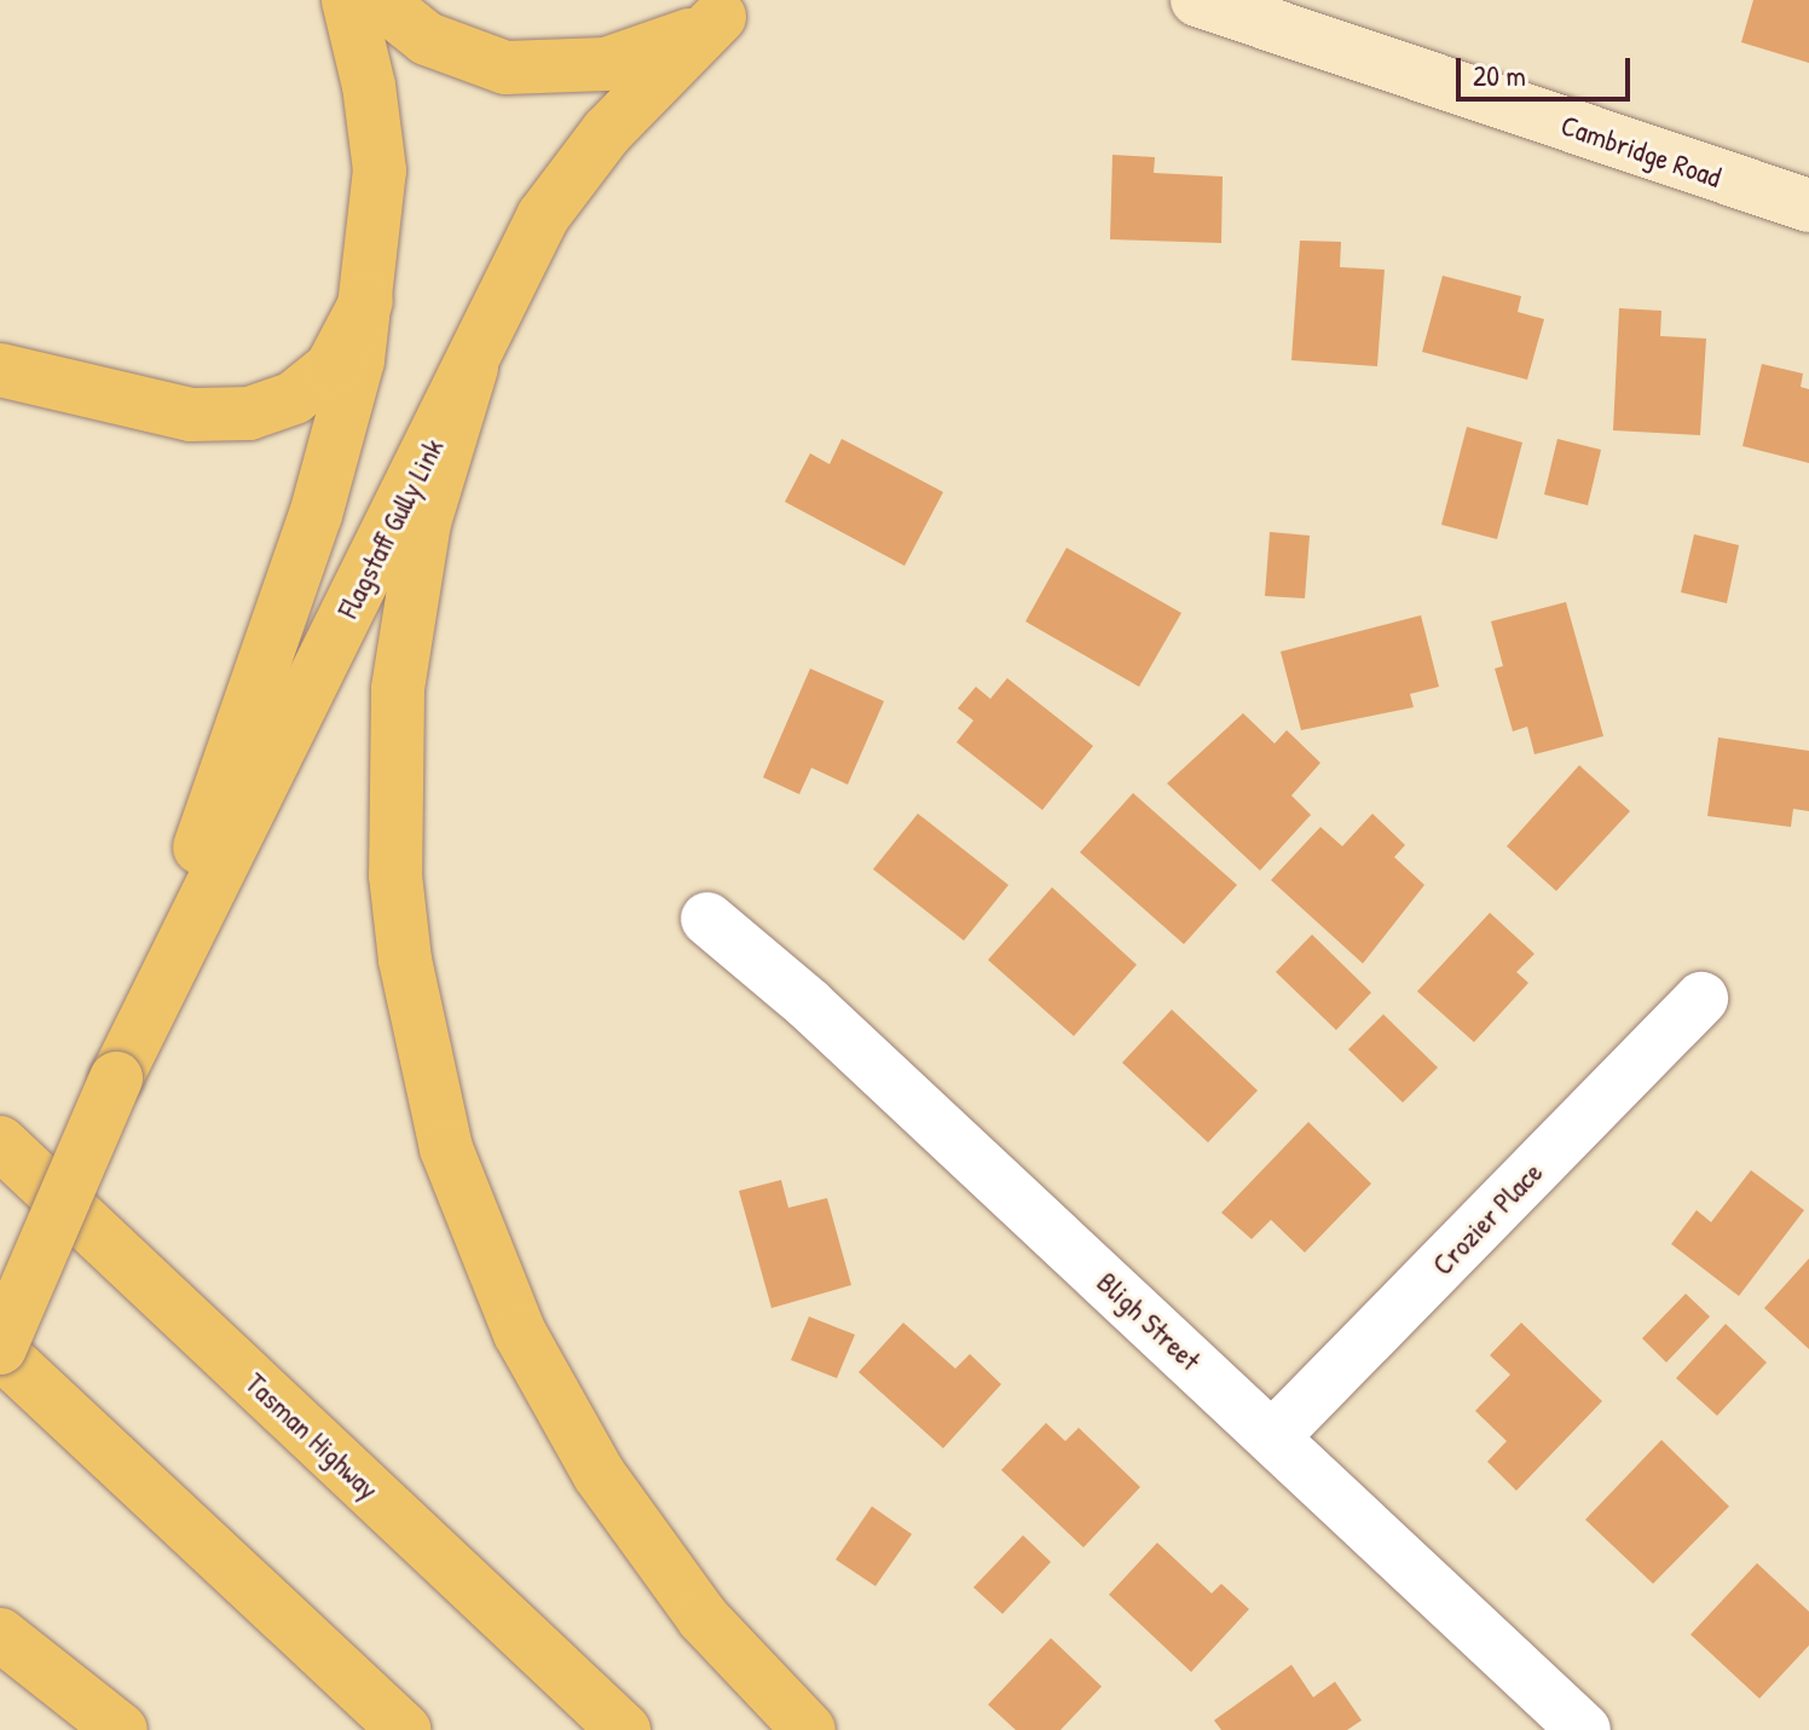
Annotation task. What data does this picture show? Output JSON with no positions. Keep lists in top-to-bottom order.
{
  "streets": {
    "main road": ["Cambridge Road", "Flagstaff Gully Link", "Tasman Highway"],
    "street": ["Crozier Place", "Bligh Street"]
  },
  "crossings": [
    ["Crozier Place", "Bligh Street"]
  ],
  "scale_bar": "20 m"
}
